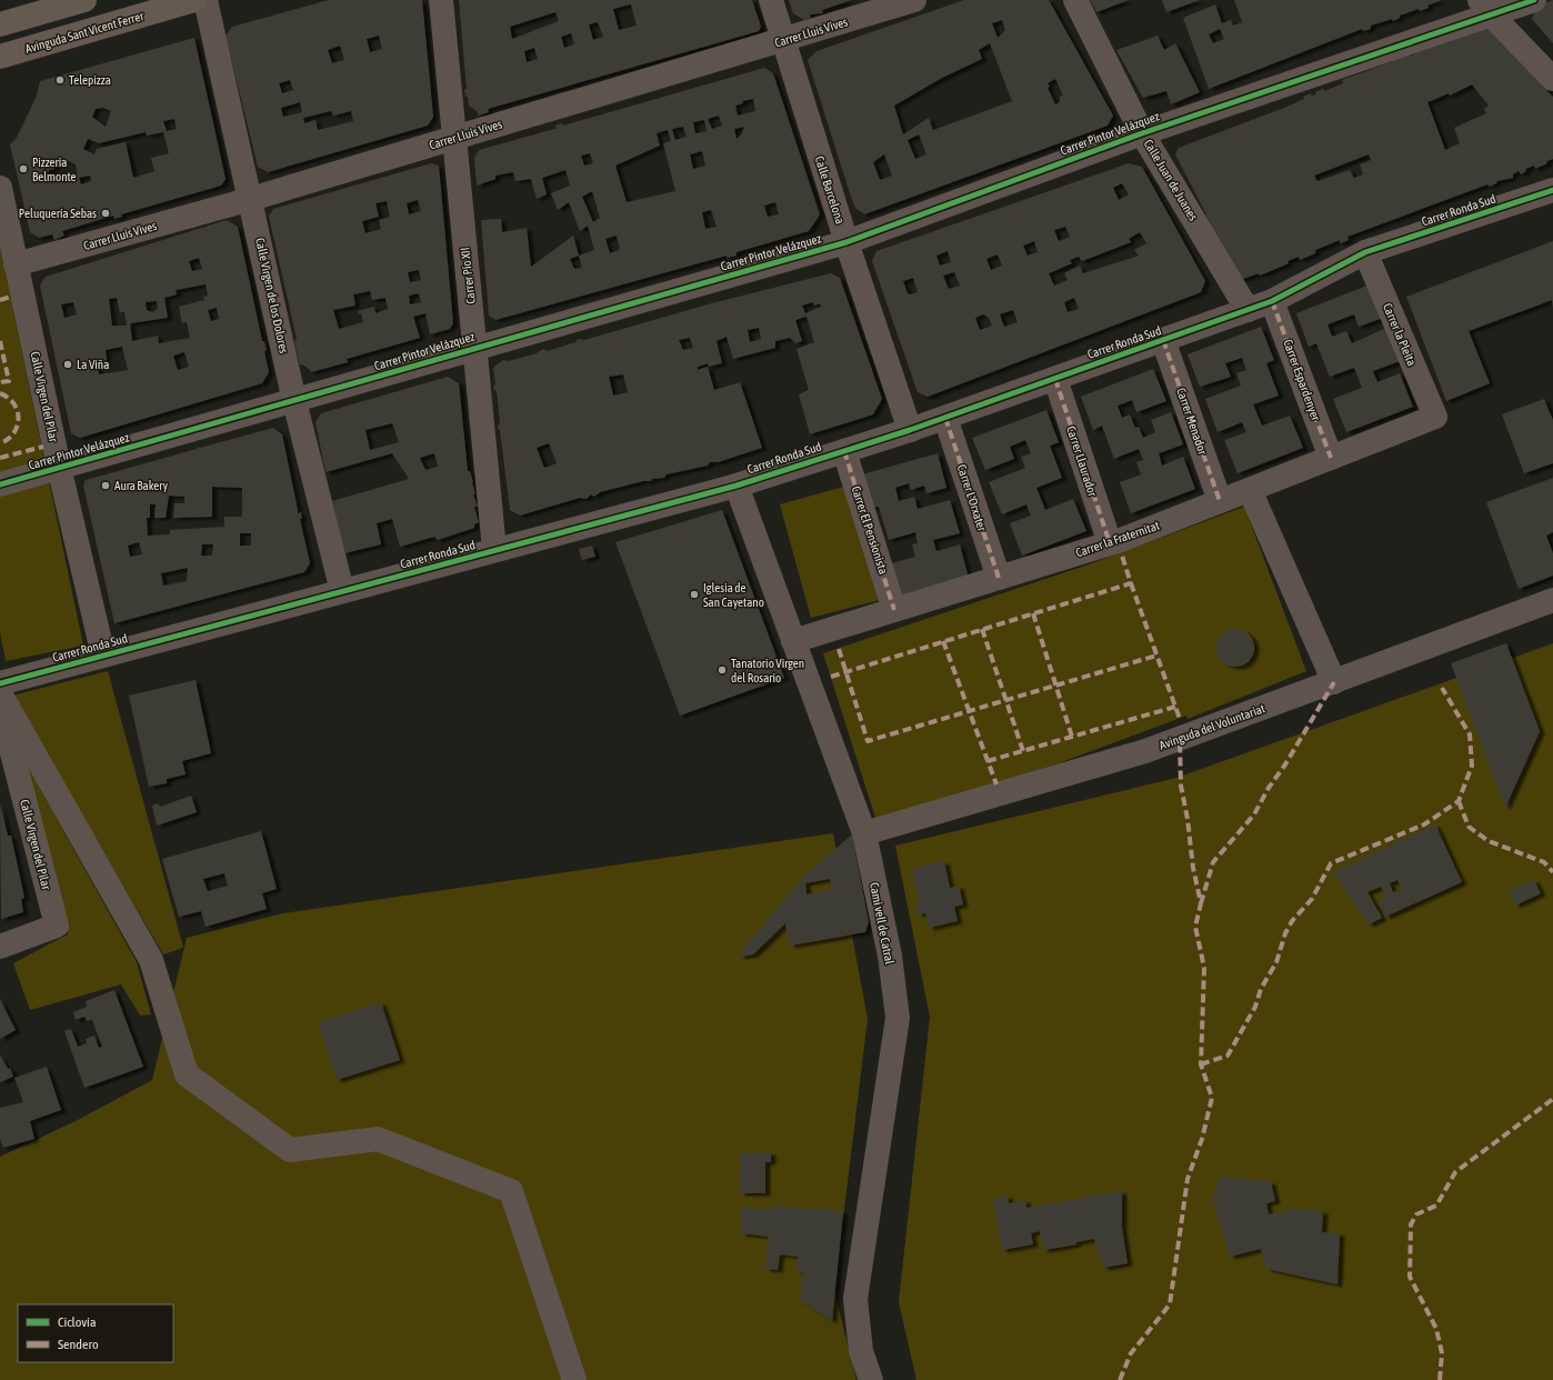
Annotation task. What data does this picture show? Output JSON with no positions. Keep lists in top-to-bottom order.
{
  "streets": {
    "highway": ["Avinguda Sant Vicent Ferrer"],
    "street": [
      "Carrer Lluis Vives",
      "Carrer Pintor Velázquez",
      "Calle Juan de Juanes",
      "Calle Barcelona",
      "Carrer Ronda Sud",
      "Carrer Pío XII",
      "Calle Virgen de los Dolores",
      "Carrer la Pleita",
      "Carrer Espardenyer",
      "Calle Virgen del Pilar",
      "Carrer Menador",
      "Carrer Llaurador",
      "Carrer L'Orxater",
      "Carrer El Pensionista",
      "Carrer la Fraternitat",
      "Avinguda del Voluntariat",
      "Camí vell de Catral"
    ]
  },
  "crossings": [
    ["Carrer Lluis Vives", "Calle Barcelona"],
    ["Carrer Lluis Vives", "Carrer Pío XII"],
    ["Carrer Lluis Vives", "Calle Virgen de los Dolores"],
    ["Carrer Lluis Vives", "Calle Virgen del Pilar"],
    ["Carrer Pintor Velázquez", "Calle Juan de Juanes"],
    ["Carrer Pintor Velázquez", "Calle Barcelona"],
    ["Carrer Pintor Velázquez", "Carrer Pío XII"],
    ["Carrer Pintor Velázquez", "Calle Virgen de los Dolores"],
    ["Carrer Pintor Velázquez", "Calle Virgen del Pilar"],
    ["Calle Juan de Juanes", "Carrer Ronda Sud"],
    ["Calle Barcelona", "Carrer Ronda Sud"],
    ["Carrer Ronda Sud", "Carrer Pío XII"],
    ["Carrer Ronda Sud", "Calle Virgen de los Dolores"],
    ["Carrer Ronda Sud", "Carrer la Pleita"],
    ["Carrer Ronda Sud", "Carrer Espardenyer"],
    ["Carrer Ronda Sud", "Calle Virgen del Pilar"],
    ["Carrer Ronda Sud", "Carrer Menador"],
    ["Carrer Ronda Sud", "Carrer Llaurador"],
    ["Carrer Ronda Sud", "Carrer L'Orxater"],
    ["Carrer Ronda Sud", "Carrer El Pensionista"],
    ["Carrer Ronda Sud", "Camí vell de Catral"],
    ["Carrer la Pleita", "Carrer la Fraternitat"],
    ["Carrer Espardenyer", "Carrer la Fraternitat"],
    ["Carrer Menador", "Carrer la Fraternitat"],
    ["Carrer Llaurador", "Carrer la Fraternitat"],
    ["Carrer L'Orxater", "Carrer la Fraternitat"],
    ["Carrer El Pensionista", "Carrer la Fraternitat"],
    ["Carrer la Fraternitat", "Camí vell de Catral"],
    ["Avinguda del Voluntariat", "Camí vell de Catral"]
  ],
  "places": [
    "Telepizza",
    "Pizzería Belmonte",
    "Peluquería Sebas",
    "La Viña",
    "Aura Bakery",
    "Iglesia de San Cayetano",
    "Tanatorio Virgen del Rosario"
  ],
  "legend": ["Ciclovía", "Sendero"]
}
